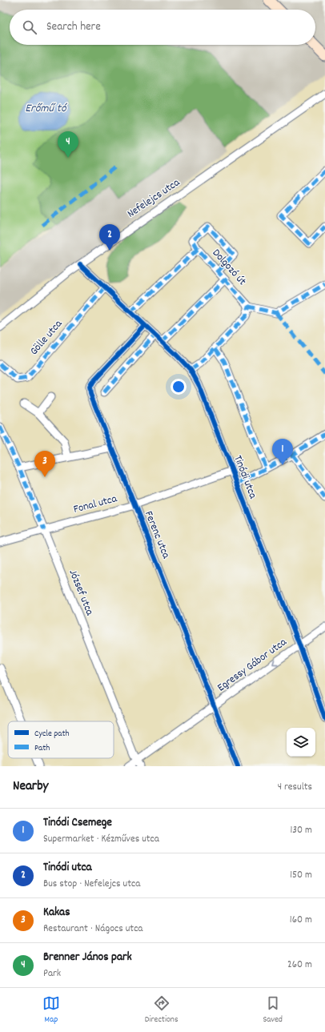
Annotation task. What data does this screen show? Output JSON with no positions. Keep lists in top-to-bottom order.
{
  "streets": {
    "street": [
      "Nefelejcs utca",
      "Dolgozó út",
      "Gölle utca",
      "Tinódi utca",
      "Fonal utca",
      "Ferenc utca",
      "József utca",
      "Egressy Gábor utca"
    ]
  },
  "crossings": [
    ["Nefelejcs utca", "Tinódi utca"],
    ["Dolgozó út", "Tinódi utca"],
    ["Gölle utca", "Tinódi utca"],
    ["Tinódi utca", "Fonal utca"],
    ["Tinódi utca", "Ferenc utca"],
    ["Tinódi utca", "Egressy Gábor utca"],
    ["Fonal utca", "Ferenc utca"],
    ["Fonal utca", "József utca"],
    ["Ferenc utca", "Egressy Gábor utca"],
    ["József utca", "Egressy Gábor utca"]
  ],
  "one_way": ["Egressy Gábor utca"],
  "water": ["Erőmű tó"],
  "legend": ["Cycle path", "Path"],
  "page": {
    "search": "Search here",
    "pins": [
      "4",
      "2",
      "1",
      "3"
    ],
    "heading": ["Nearby", "4 results"],
    "list": [
      {
        "mark": "1",
        "name": "Tinódi Csemege",
        "note": "Supermarket · Kézműves utca",
        "value": "130 m"
      },
      {
        "mark": "2",
        "name": "Tinódi utca",
        "note": "Bus stop · Nefelejcs utca",
        "value": "150 m"
      },
      {
        "mark": "3",
        "name": "Kakas",
        "note": "Restaurant · Nágocs utca",
        "value": "160 m"
      },
      {
        "mark": "4",
        "name": "Brenner János park",
        "note": "Park",
        "value": "260 m"
      }
    ],
    "nav": ["Map", "Directions", "Saved"]
  }
}
